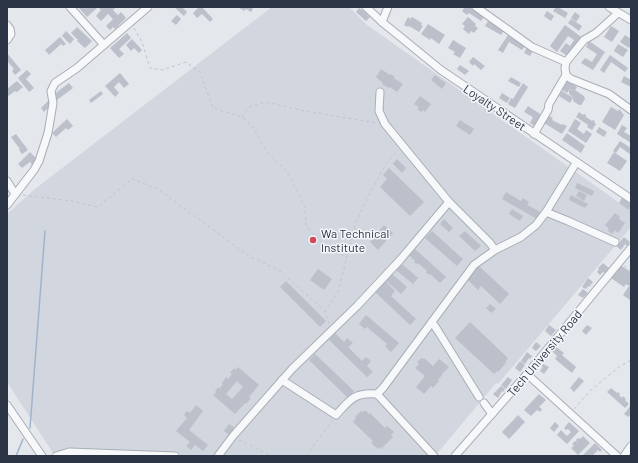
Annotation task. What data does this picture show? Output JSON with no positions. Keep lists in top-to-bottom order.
{
  "streets": {
    "street": ["Loyalty Street", "Tech University Road"]
  },
  "places": ["Wa Technical Institute"]
}
